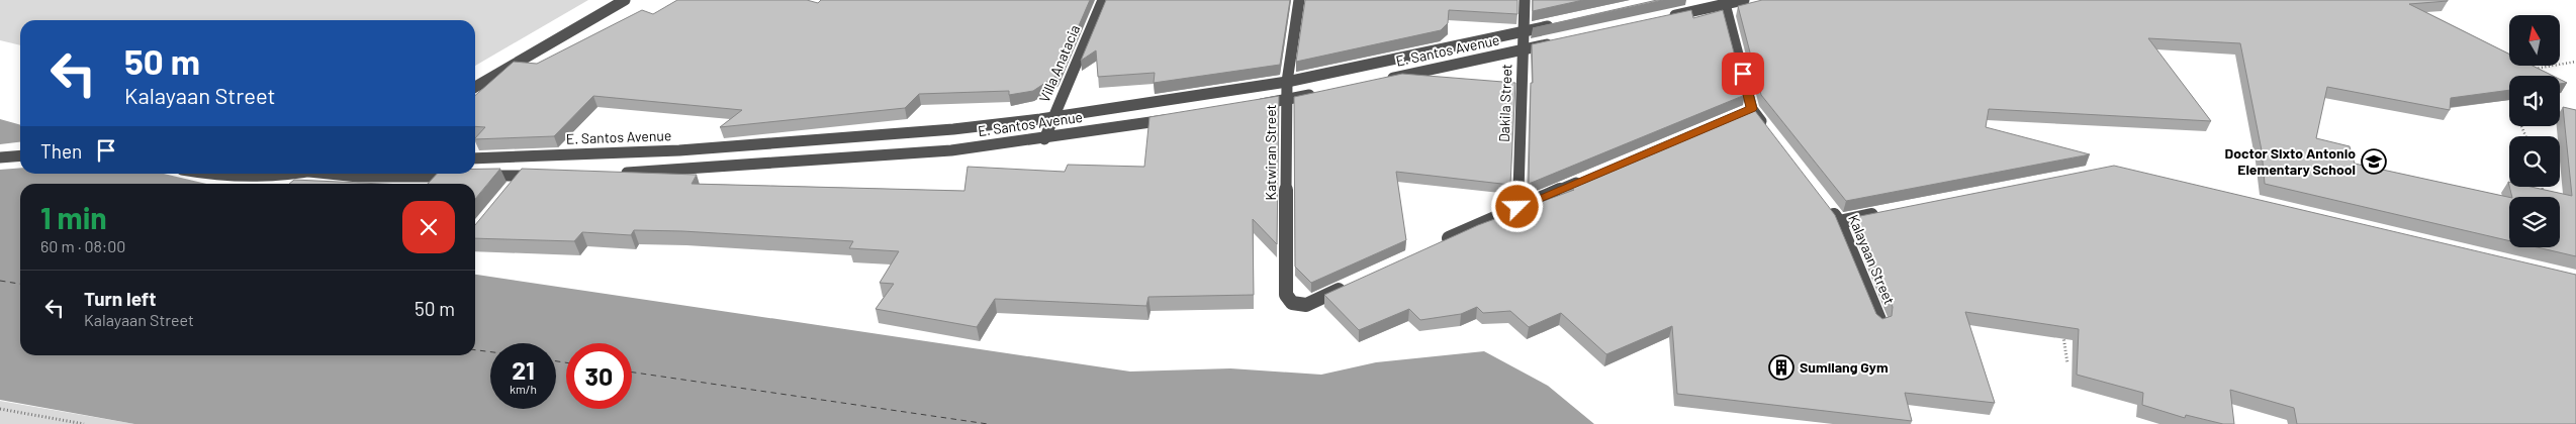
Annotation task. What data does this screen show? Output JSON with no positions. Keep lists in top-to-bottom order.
{
  "streets": {
    "street": [
      "E. Santos Avenue",
      "Villa Anatacia",
      "Dakila Street",
      "Katwiran Street",
      "Kalayaan Street"
    ]
  },
  "crossings": [
    ["E. Santos Avenue", "Villa Anatacia"],
    ["E. Santos Avenue", "Dakila Street"],
    ["E. Santos Avenue", "Katwiran Street"]
  ],
  "places": {
    "school or university": ["Doctor Sixto Antonio Elementary School"],
    "building": ["Sumilang Gym"]
  },
  "north": "top",
  "page": {
    "turn": ["50 m", "Kalayaan Street"],
    "then": "Then",
    "heading": ["1 min", "60 m · 08:00"],
    "list": [
      {
        "name": "Turn left",
        "note": "Kalayaan Street",
        "value": "50 m"
      }
    ],
    "speed": "21 km/h",
    "limit": "30"
  }
}
